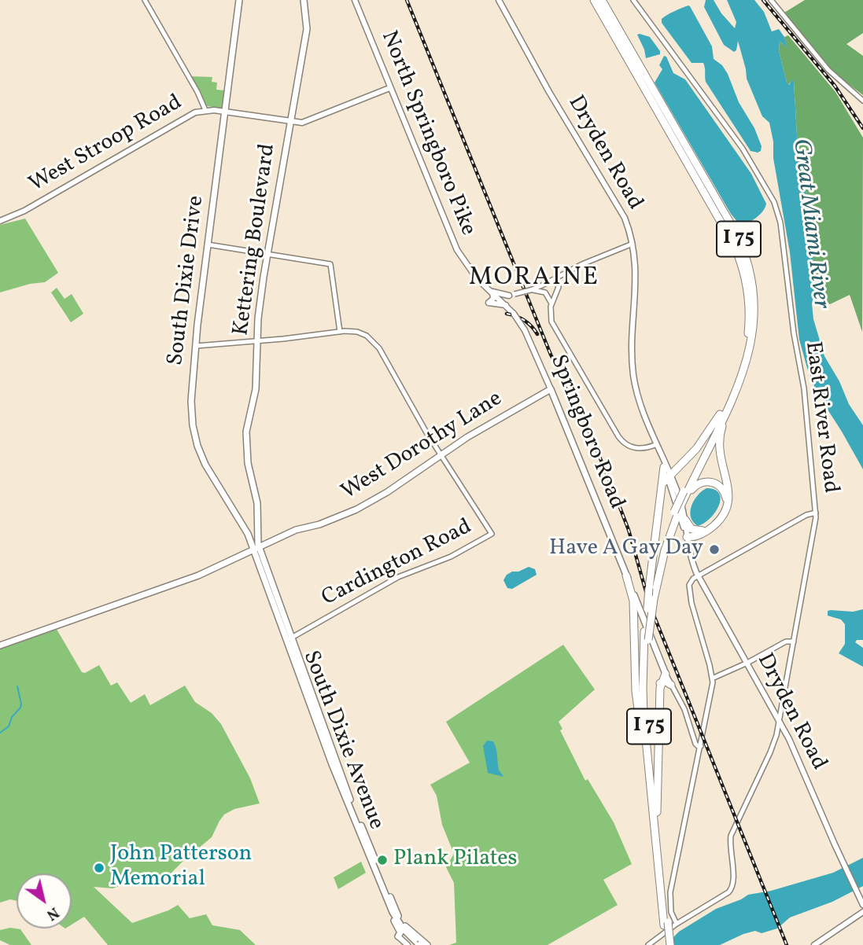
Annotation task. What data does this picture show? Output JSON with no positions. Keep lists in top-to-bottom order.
{
  "streets": {
    "highway": ["I 75"],
    "main road": [
      "North Springboro Pike",
      "West Stroop Road",
      "Dryden Road",
      "Kettering Boulevard",
      "South Dixie Drive",
      "Springboro Road",
      "West Dorothy Lane",
      "South Dixie Avenue"
    ],
    "street": ["East River Road", "Cardington Road"]
  },
  "crossings": [
    ["North Springboro Pike", "West Stroop Road"],
    ["North Springboro Pike", "Springboro Road"],
    ["West Stroop Road", "Kettering Boulevard"],
    ["West Stroop Road", "South Dixie Drive"],
    ["Dryden Road", "East River Road"],
    ["I 75", "Springboro Road"],
    ["South Dixie Drive", "West Dorothy Lane"],
    ["South Dixie Drive", "South Dixie Avenue"],
    ["Springboro Road", "West Dorothy Lane"],
    ["West Dorothy Lane", "Cardington Road"],
    ["West Dorothy Lane", "South Dixie Avenue"],
    ["Cardington Road", "South Dixie Avenue"]
  ],
  "districts": ["MORAINE"],
  "water": ["Great Miami River"],
  "places": ["Have A Gay Day", "Plank Pilates", "John Patterson Memorial"],
  "north": "bottom right"
}
